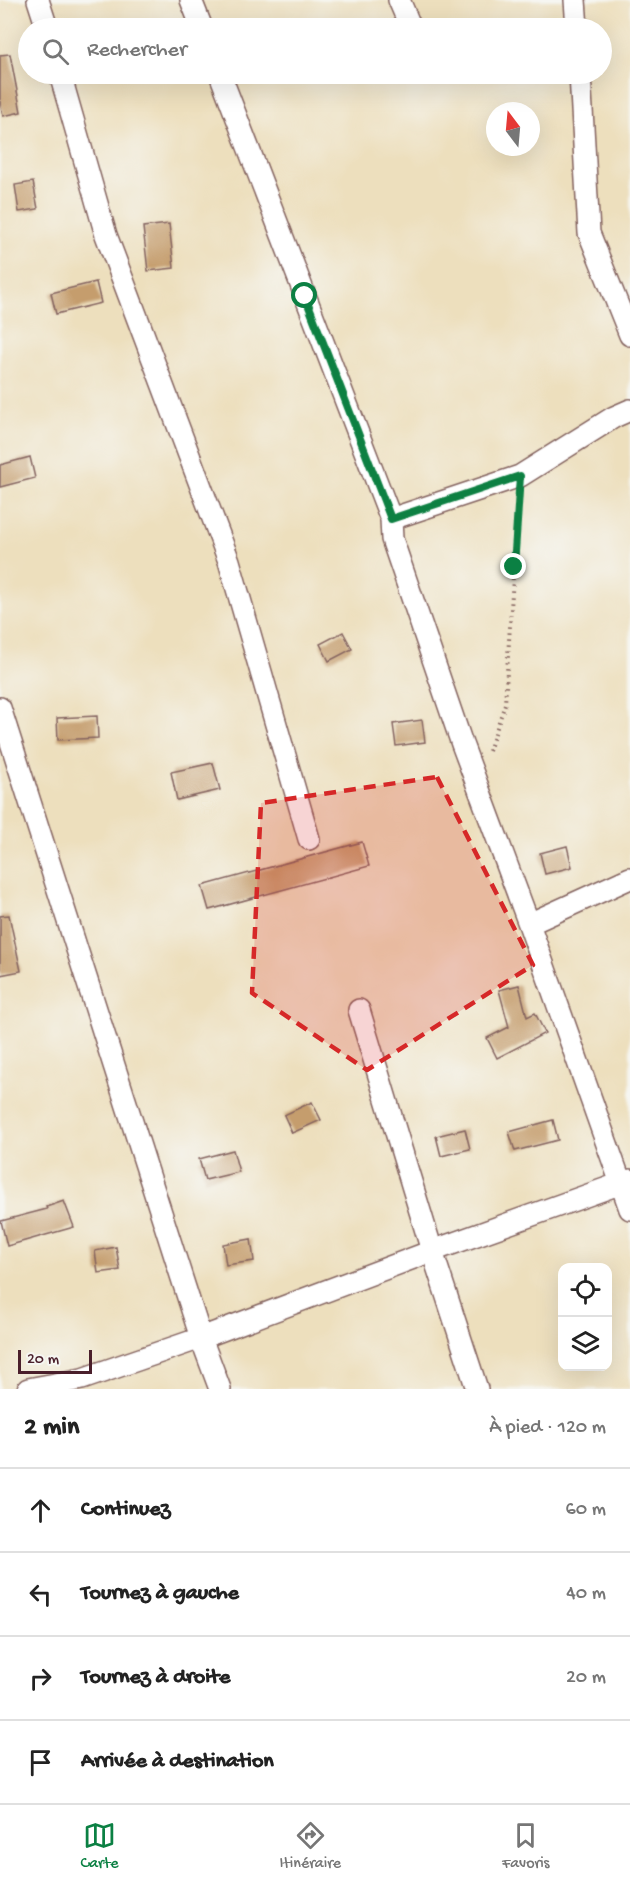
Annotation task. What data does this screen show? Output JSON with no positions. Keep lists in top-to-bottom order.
{
  "scale_bar": "20 m",
  "north": "top",
  "page": {
    "search": "Rechercher",
    "scale": "20 m",
    "heading": ["2 min", "À pied · 120 m"],
    "list": [
      ["Continuez", "60 m"],
      ["Tournez à gauche", "40 m"],
      ["Tournez à droite", "20 m"],
      "Arrivée à destination"
    ],
    "nav": ["Carte", "Itinéraire", "Favoris"]
  }
}
